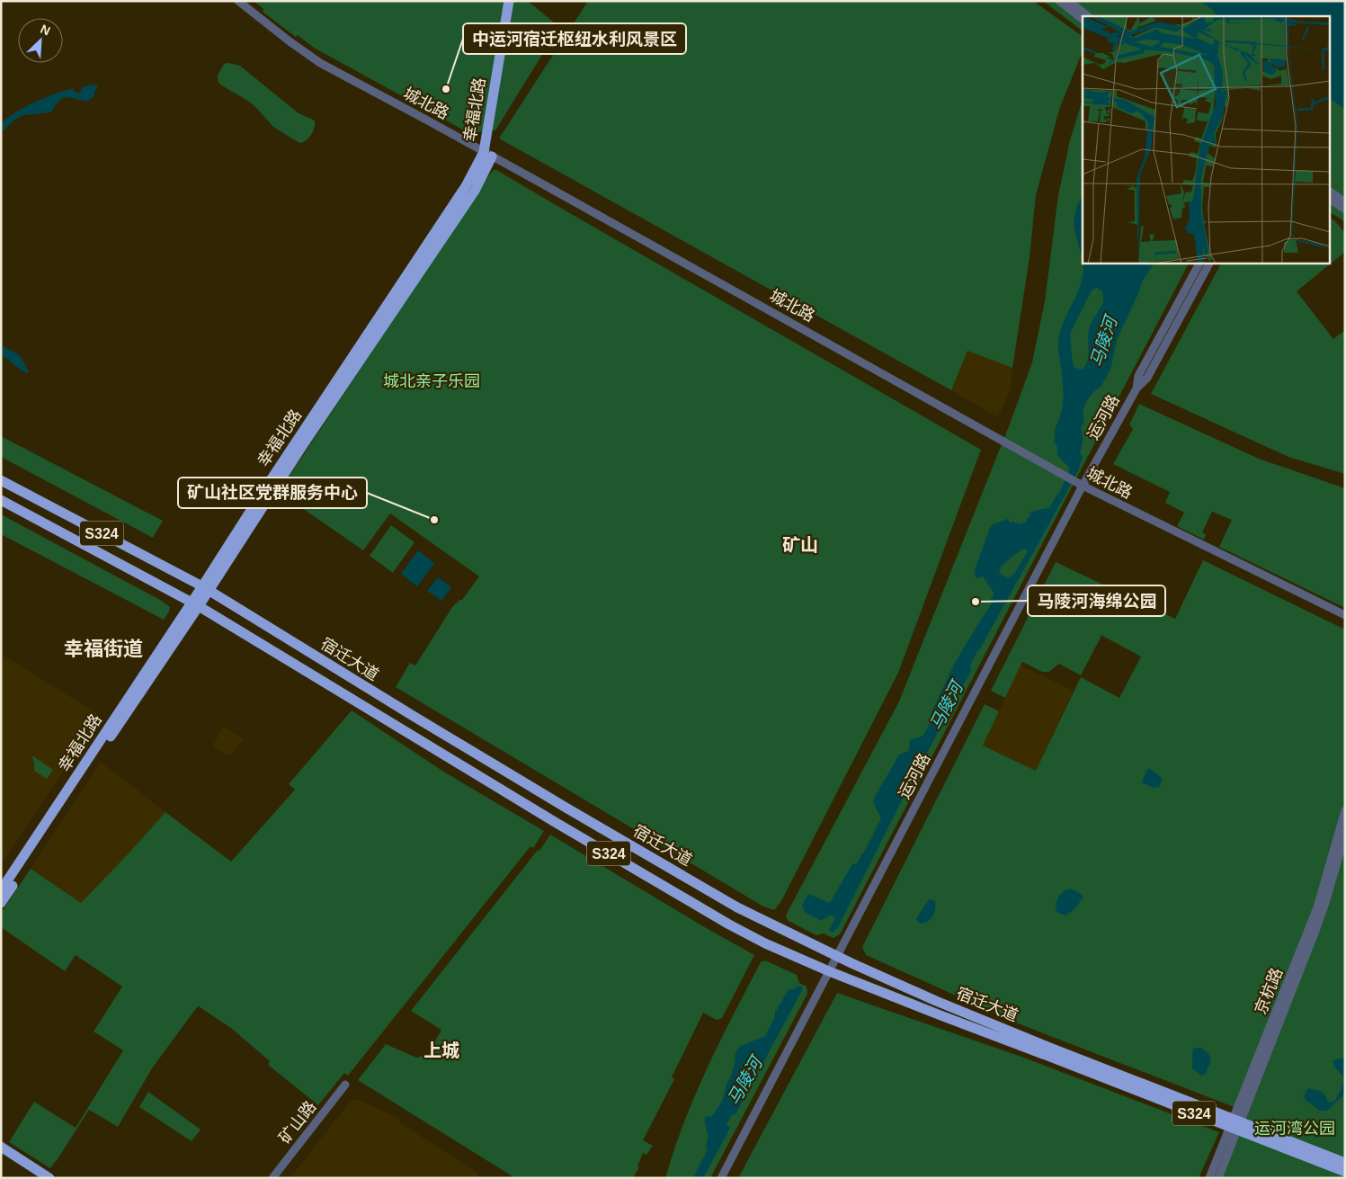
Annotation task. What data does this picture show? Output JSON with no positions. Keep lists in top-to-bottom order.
{
  "streets": {
    "main road": ["幸福北路", "S324", "宿迁大道"],
    "street": [
      "城北路",
      "运河路",
      "京杭路",
      "矿山路"
    ]
  },
  "crossings": [
    ["城北路", "幸福北路"],
    ["城北路", "运河路"],
    ["幸福北路", "宿迁大道"],
    ["运河路", "宿迁大道"]
  ],
  "districts": ["矿山", "幸福街道", "上城"],
  "water": ["马陵河"],
  "parks": ["城北亲子乐园", "运河湾公园"],
  "places": ["中运河宿迁枢纽水利风景区", "矿山社区党群服务中心", "马陵河海绵公园"],
  "north": "top right"
}
